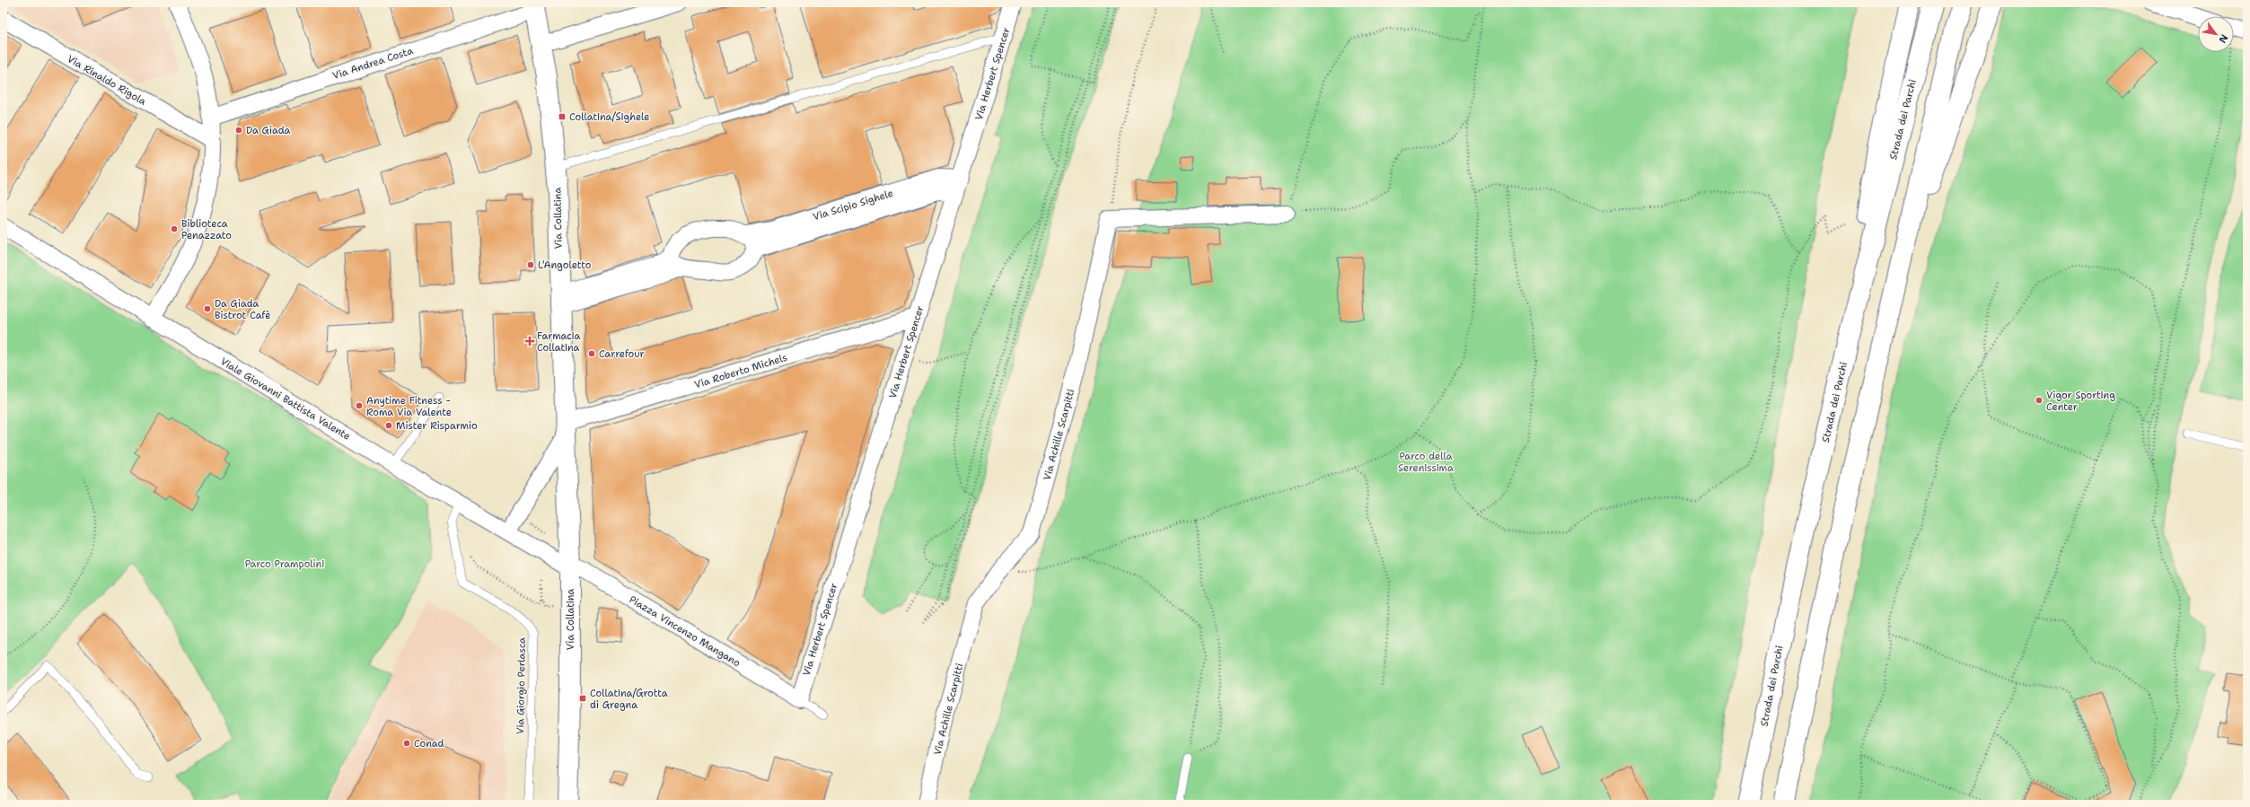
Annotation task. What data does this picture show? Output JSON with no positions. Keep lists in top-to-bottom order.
{
  "streets": {
    "main road": ["Strada dei Parchi", "Via Collatina"],
    "street": [
      "Via Andrea Costa",
      "Via Herbert Spencer",
      "Via Rinaldo Rigola",
      "Via Scipio Sighele",
      "Via Roberto Michels",
      "Viale Giovanni Battista Valente",
      "Via Achille Scarpitti",
      "Piazza Vincenzo Mangano"
    ],
    "lane": ["Via Giorgio Perlasca"]
  },
  "crossings": [
    ["Via Andrea Costa", "Via Collatina"],
    ["Via Herbert Spencer", "Via Scipio Sighele"],
    ["Via Herbert Spencer", "Via Roberto Michels"],
    ["Via Herbert Spencer", "Piazza Vincenzo Mangano"],
    ["Via Collatina", "Via Roberto Michels"],
    ["Via Collatina", "Viale Giovanni Battista Valente"],
    ["Via Collatina", "Piazza Vincenzo Mangano"],
    ["Viale Giovanni Battista Valente", "Piazza Vincenzo Mangano"],
    ["Viale Giovanni Battista Valente", "Via Giorgio Perlasca"]
  ],
  "parks": ["Parco della Serenissima", "Parco Prampolini"],
  "places": {
    "transit": ["Collatina/Sighele", "Collatina/Grotta di Gregna"],
    "other": [
      "Da Giada",
      "Biblioteca Penazzato",
      "L'Angoletto",
      "Da Giada Bistrot Cafè",
      "Carrefour",
      "Vigor Sporting Center",
      "Anytime Fitness - Roma Via Valente",
      "Mister Risparmio",
      "Conad"
    ],
    "health": ["Farmacia Collatina"]
  },
  "north": "bottom right"
}
